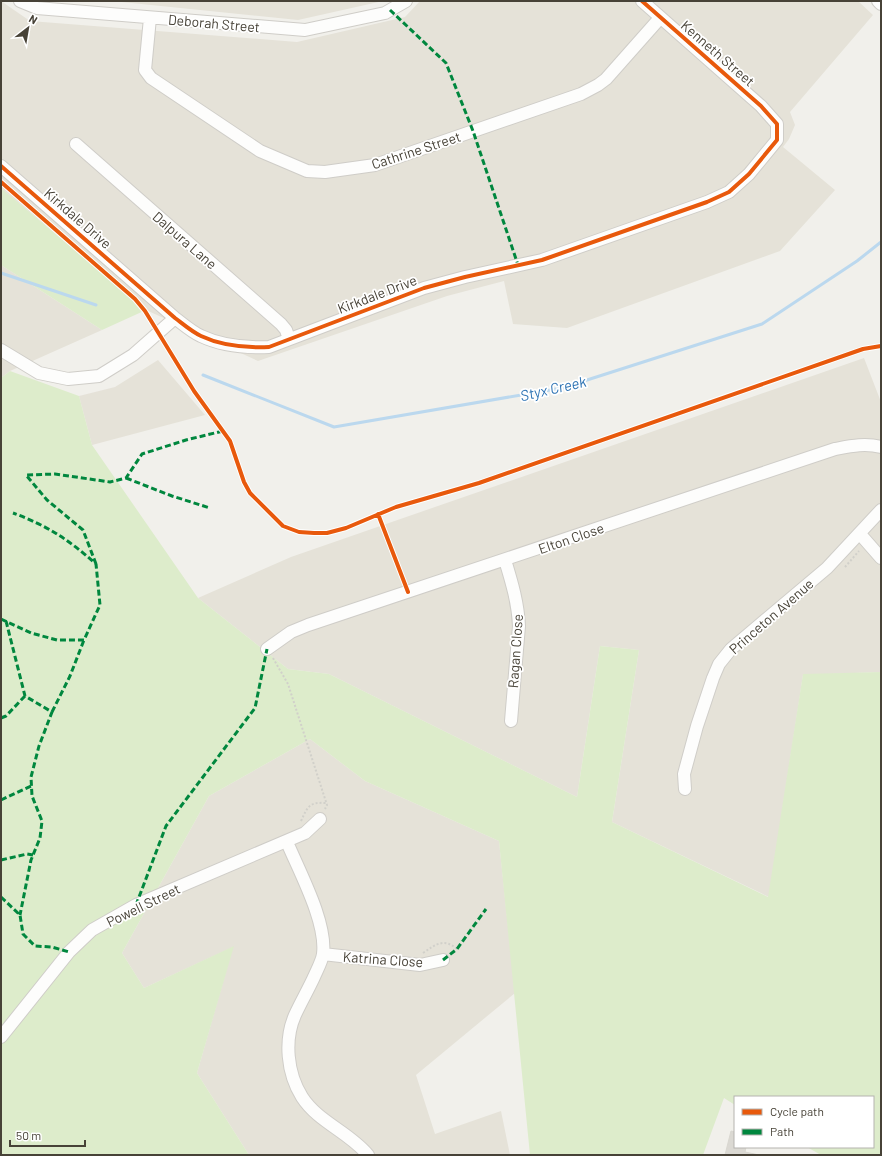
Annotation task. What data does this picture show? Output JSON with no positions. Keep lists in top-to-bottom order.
{
  "streets": {
    "street": [
      "Deborah Street",
      "Kenneth Street",
      "Cathrine Street",
      "Kirkdale Drive",
      "Dalpura Lane",
      "Elton Close",
      "Princeton Avenue",
      "Ragan Close",
      "Powell Street",
      "Katrina Close"
    ]
  },
  "crossings": [
    ["Deborah Street", "Cathrine Street"],
    ["Kenneth Street", "Cathrine Street"],
    ["Kenneth Street", "Kirkdale Drive"],
    ["Kirkdale Drive", "Dalpura Lane"],
    ["Elton Close", "Ragan Close"]
  ],
  "water": ["Styx Creek"],
  "legend": ["Cycle path", "Path"],
  "scale_bar": "50 m",
  "north": "top right"
}
